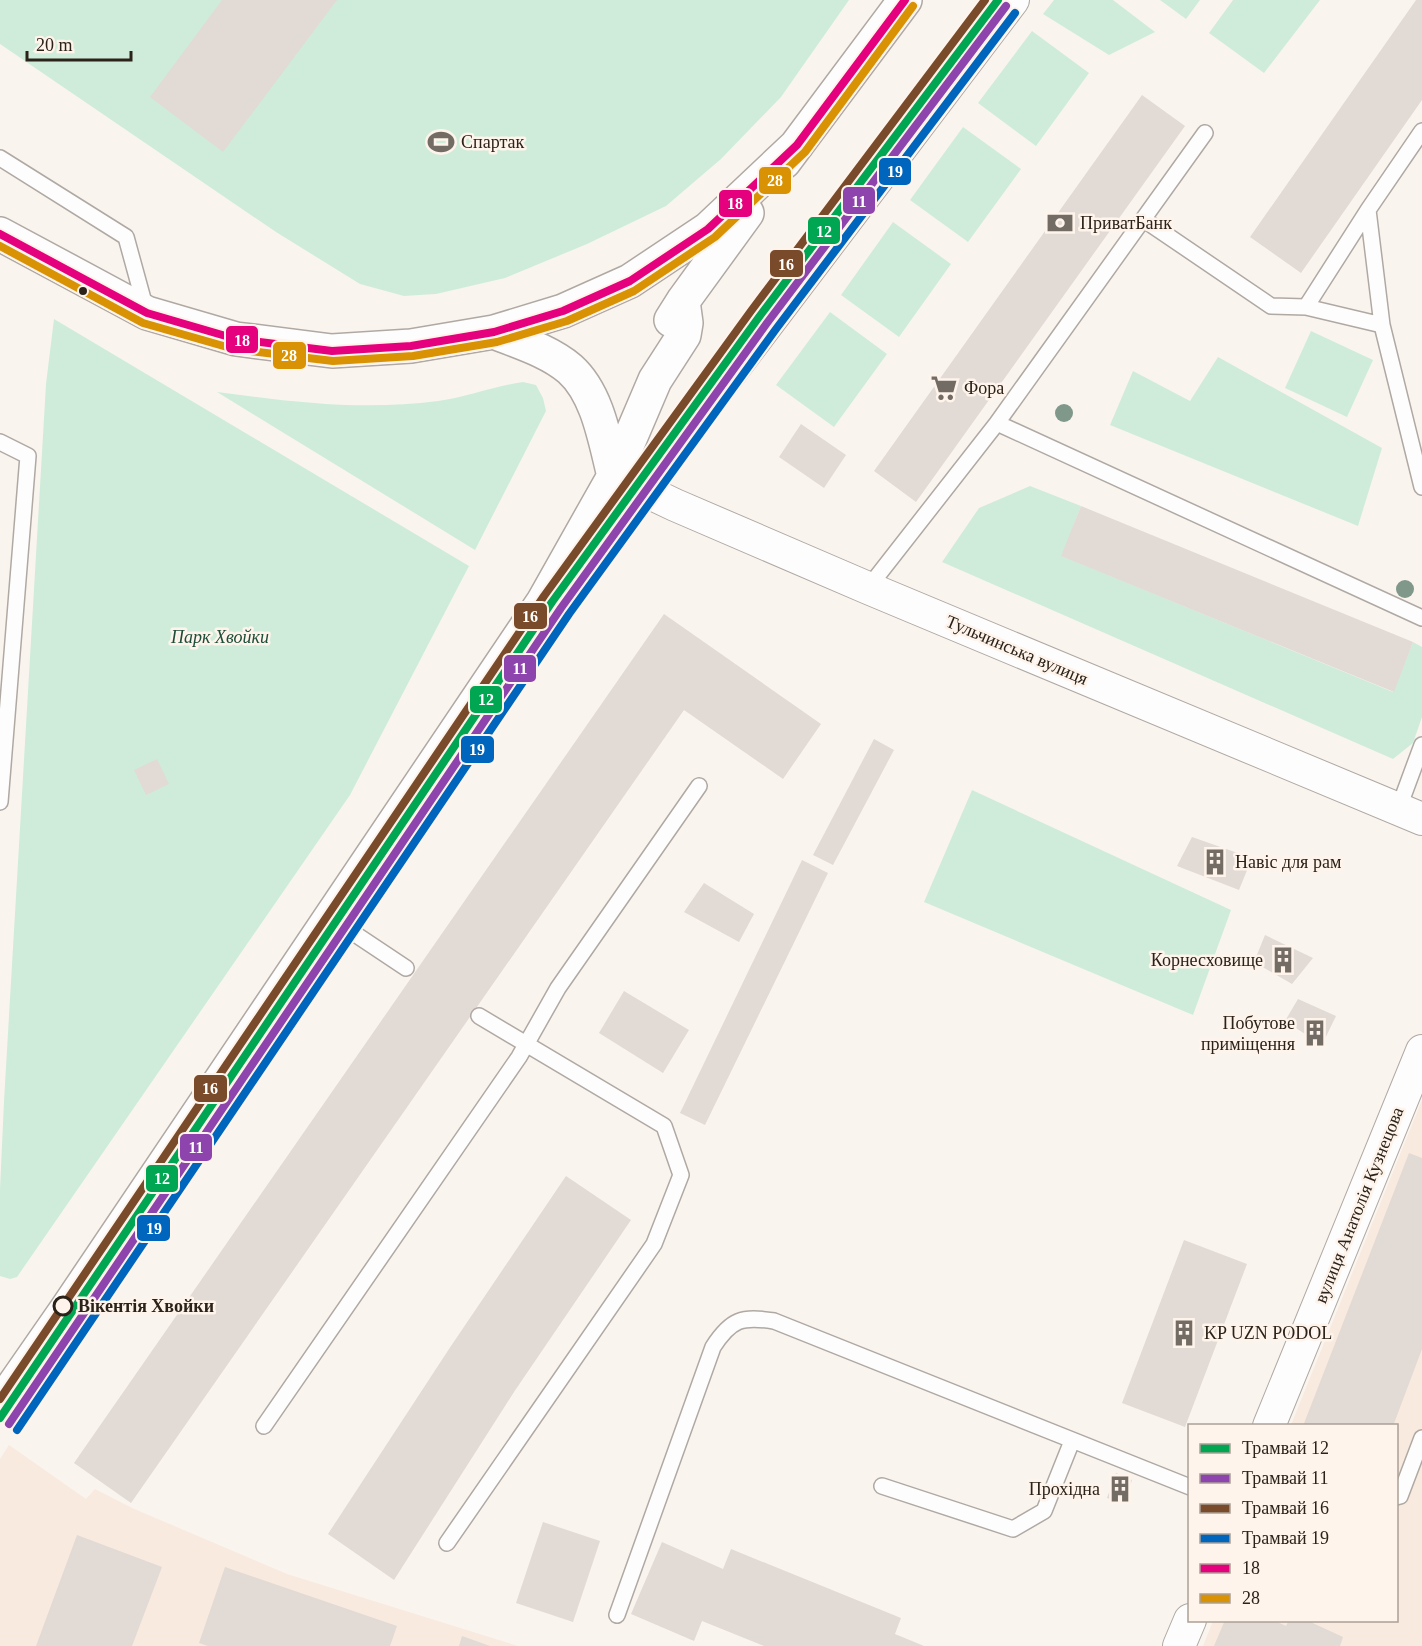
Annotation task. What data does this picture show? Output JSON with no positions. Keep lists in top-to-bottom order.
{
  "streets": {
    "street": ["Тульчинська вулиця", "вулиця Анатолія Кузнецова"]
  },
  "parks": ["Парк Хвойки"],
  "places": {
    "sports": ["Спартак"],
    "bank": ["ПриватБанк"],
    "supermarket": ["Фора"],
    "building": [
      "Навіс для рам",
      "Корнесховище",
      "Побутове приміщення",
      "KP UZN PODOL",
      "Прохідна"
    ],
    "other": ["Вікентія Хвойки"]
  },
  "lines": [
    "tram line 12",
    "tram line 16",
    "transit line 18",
    "tram line 11",
    "transit line 28",
    "tram line 19"
  ],
  "legend": [
    "Трамвай 12",
    "Трамвай 11",
    "Трамвай 16",
    "Трамвай 19",
    "18",
    "28"
  ],
  "scale_bar": "20 m"
}
